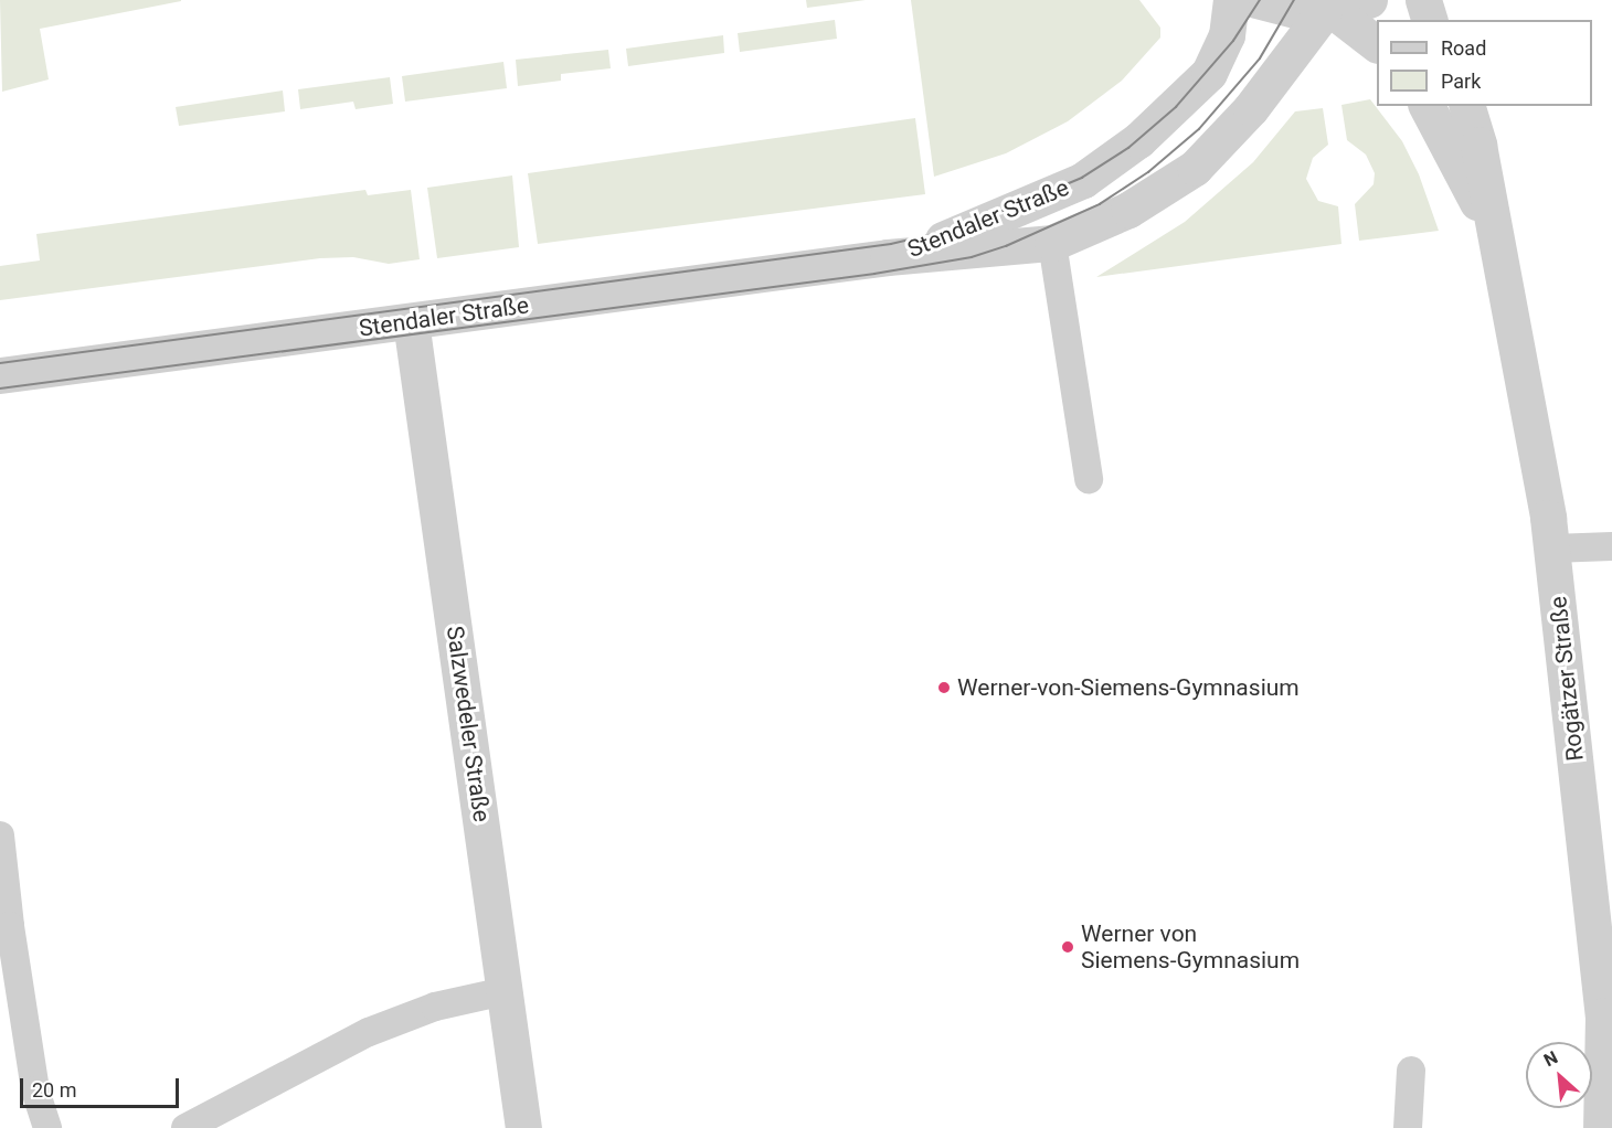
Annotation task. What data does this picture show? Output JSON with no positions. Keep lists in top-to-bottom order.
{
  "streets": {
    "street": ["Stendaler Straße", "Rogätzer Straße", "Salzwedeler Straße"]
  },
  "crossings": [
    ["Stendaler Straße", "Salzwedeler Straße"]
  ],
  "places": ["Werner-von-Siemens-Gymnasium", "Werner von Siemens-Gymnasium"],
  "legend": ["Road", "Park"],
  "scale_bar": "20 m",
  "north": "top left"
}
